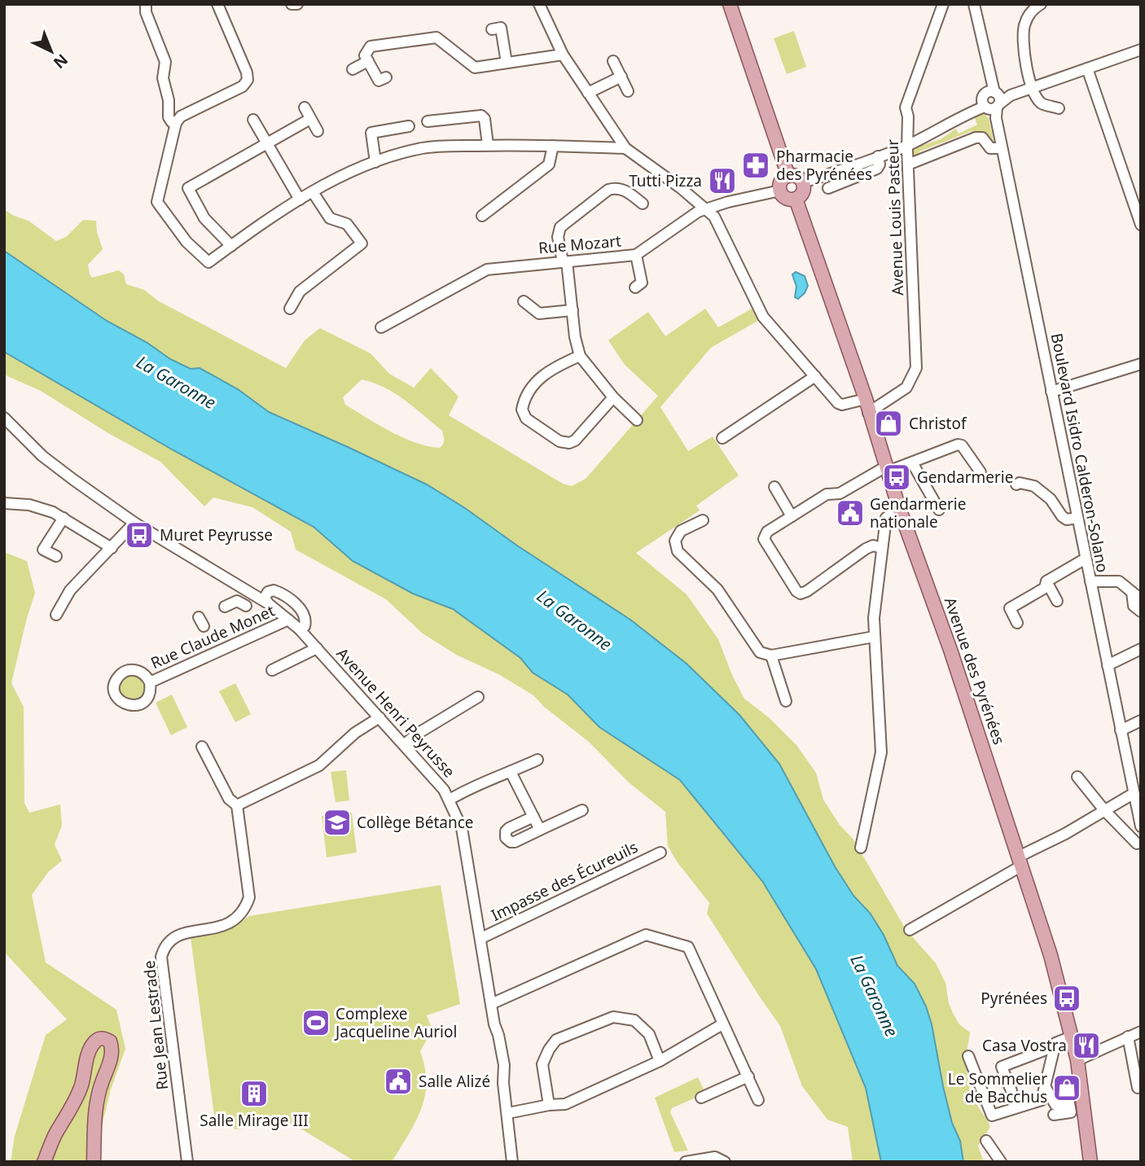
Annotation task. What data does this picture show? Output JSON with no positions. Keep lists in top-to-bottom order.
{
  "streets": {
    "main road": ["Avenue des Pyrénées"],
    "street": [
      "Avenue Louis Pasteur",
      "Rue Mozart",
      "Boulevard Isidro Calderon-Solano",
      "Rue Claude Monet",
      "Avenue Henri Peyrusse",
      "Impasse des Écureuils",
      "Rue Jean Lestrade"
    ]
  },
  "crossings": [
    ["Avenue Louis Pasteur", "Avenue des Pyrénées"],
    ["Rue Mozart", "Avenue des Pyrénées"],
    ["Rue Claude Monet", "Avenue Henri Peyrusse"],
    ["Avenue Henri Peyrusse", "Impasse des Écureuils"]
  ],
  "water": ["La Garonne"],
  "places": {
    "pharmacy": ["Pharmacie des Pyrénées"],
    "restaurant": ["Tutti Pizza", "Casa Vostra"],
    "shop": ["Christof", "Le Sommelier de Bacchus"],
    "bus stop": ["Gendarmerie", "Muret Peyrusse", "Pyrénées"],
    "public building": ["Gendarmerie nationale", "Salle Alizé"],
    "school or university": ["Collège Bétance"],
    "sports": ["Complexe Jacqueline Auriol"],
    "building": ["Salle Mirage III"]
  },
  "north": "bottom right"
}
